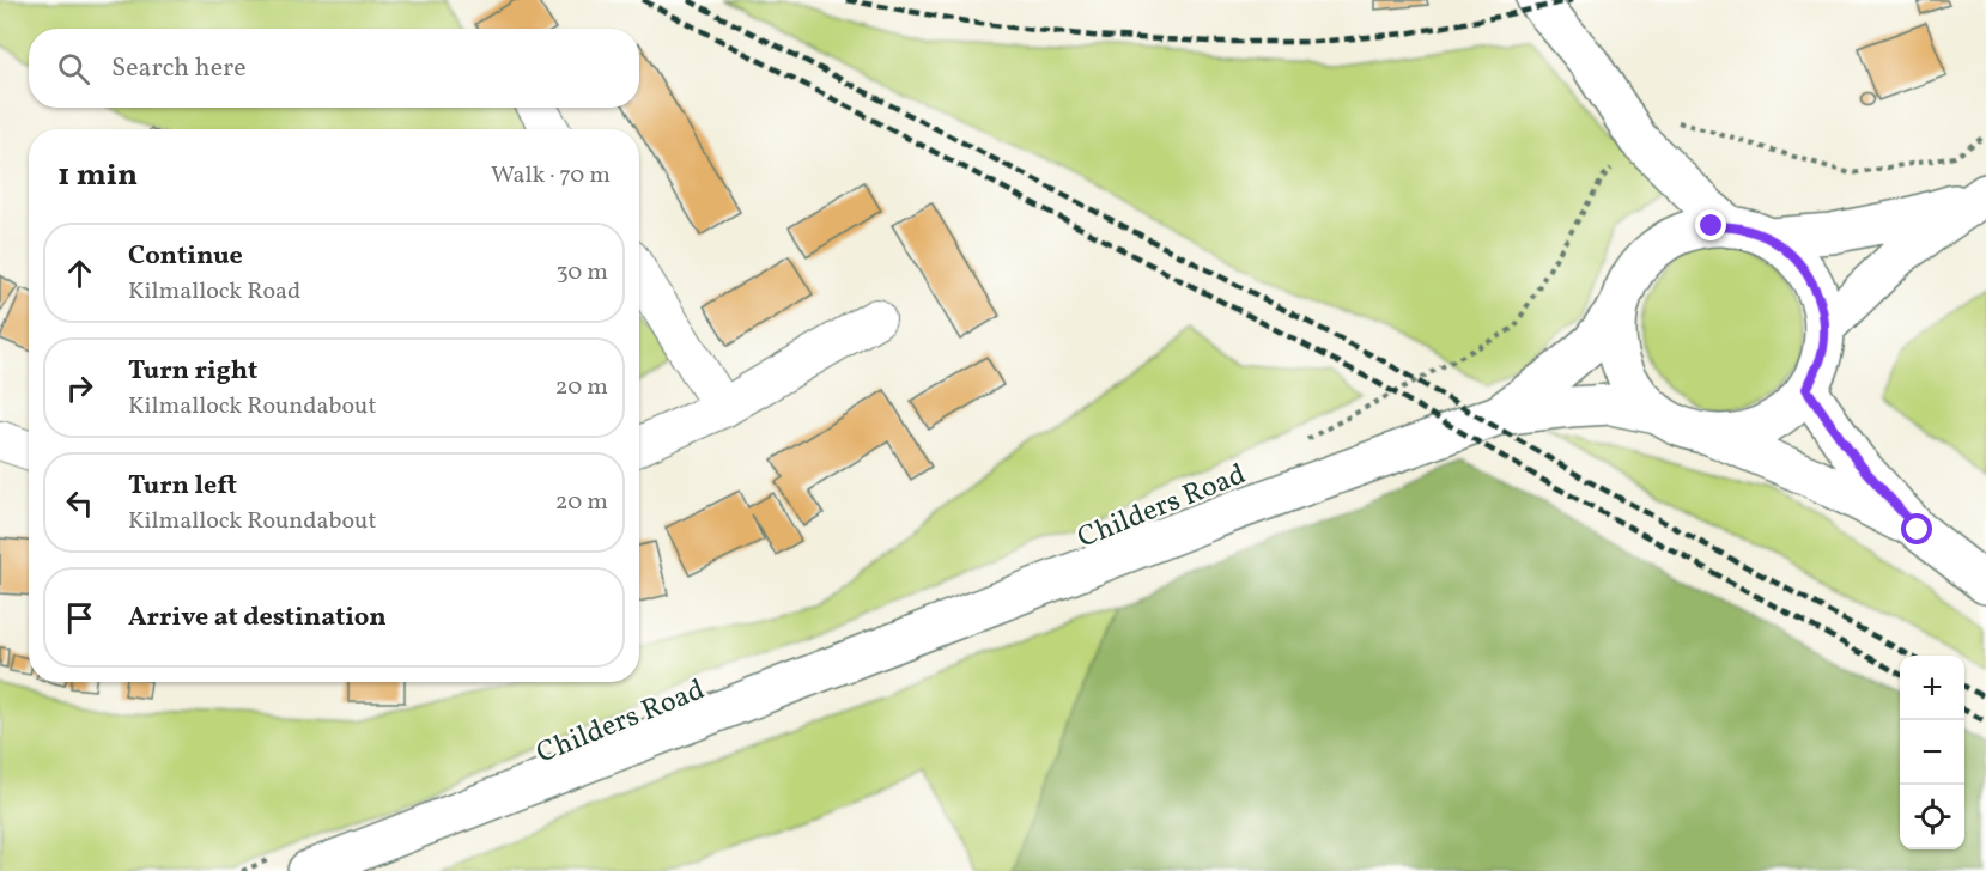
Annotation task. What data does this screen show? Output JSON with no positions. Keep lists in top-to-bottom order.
{
  "streets": {
    "main road": ["Childers Road"]
  },
  "page": {
    "search": "Search here",
    "heading": ["1 min", "Walk · 70 m"],
    "list": [
      ["Continue", "Kilmallock Road", "30 m"],
      ["Turn right", "Kilmallock Roundabout", "20 m"],
      ["Turn left", "Kilmallock Roundabout", "20 m"],
      "Arrive at destination"
    ],
    "map_buttons": ["+", "−"]
  }
}
